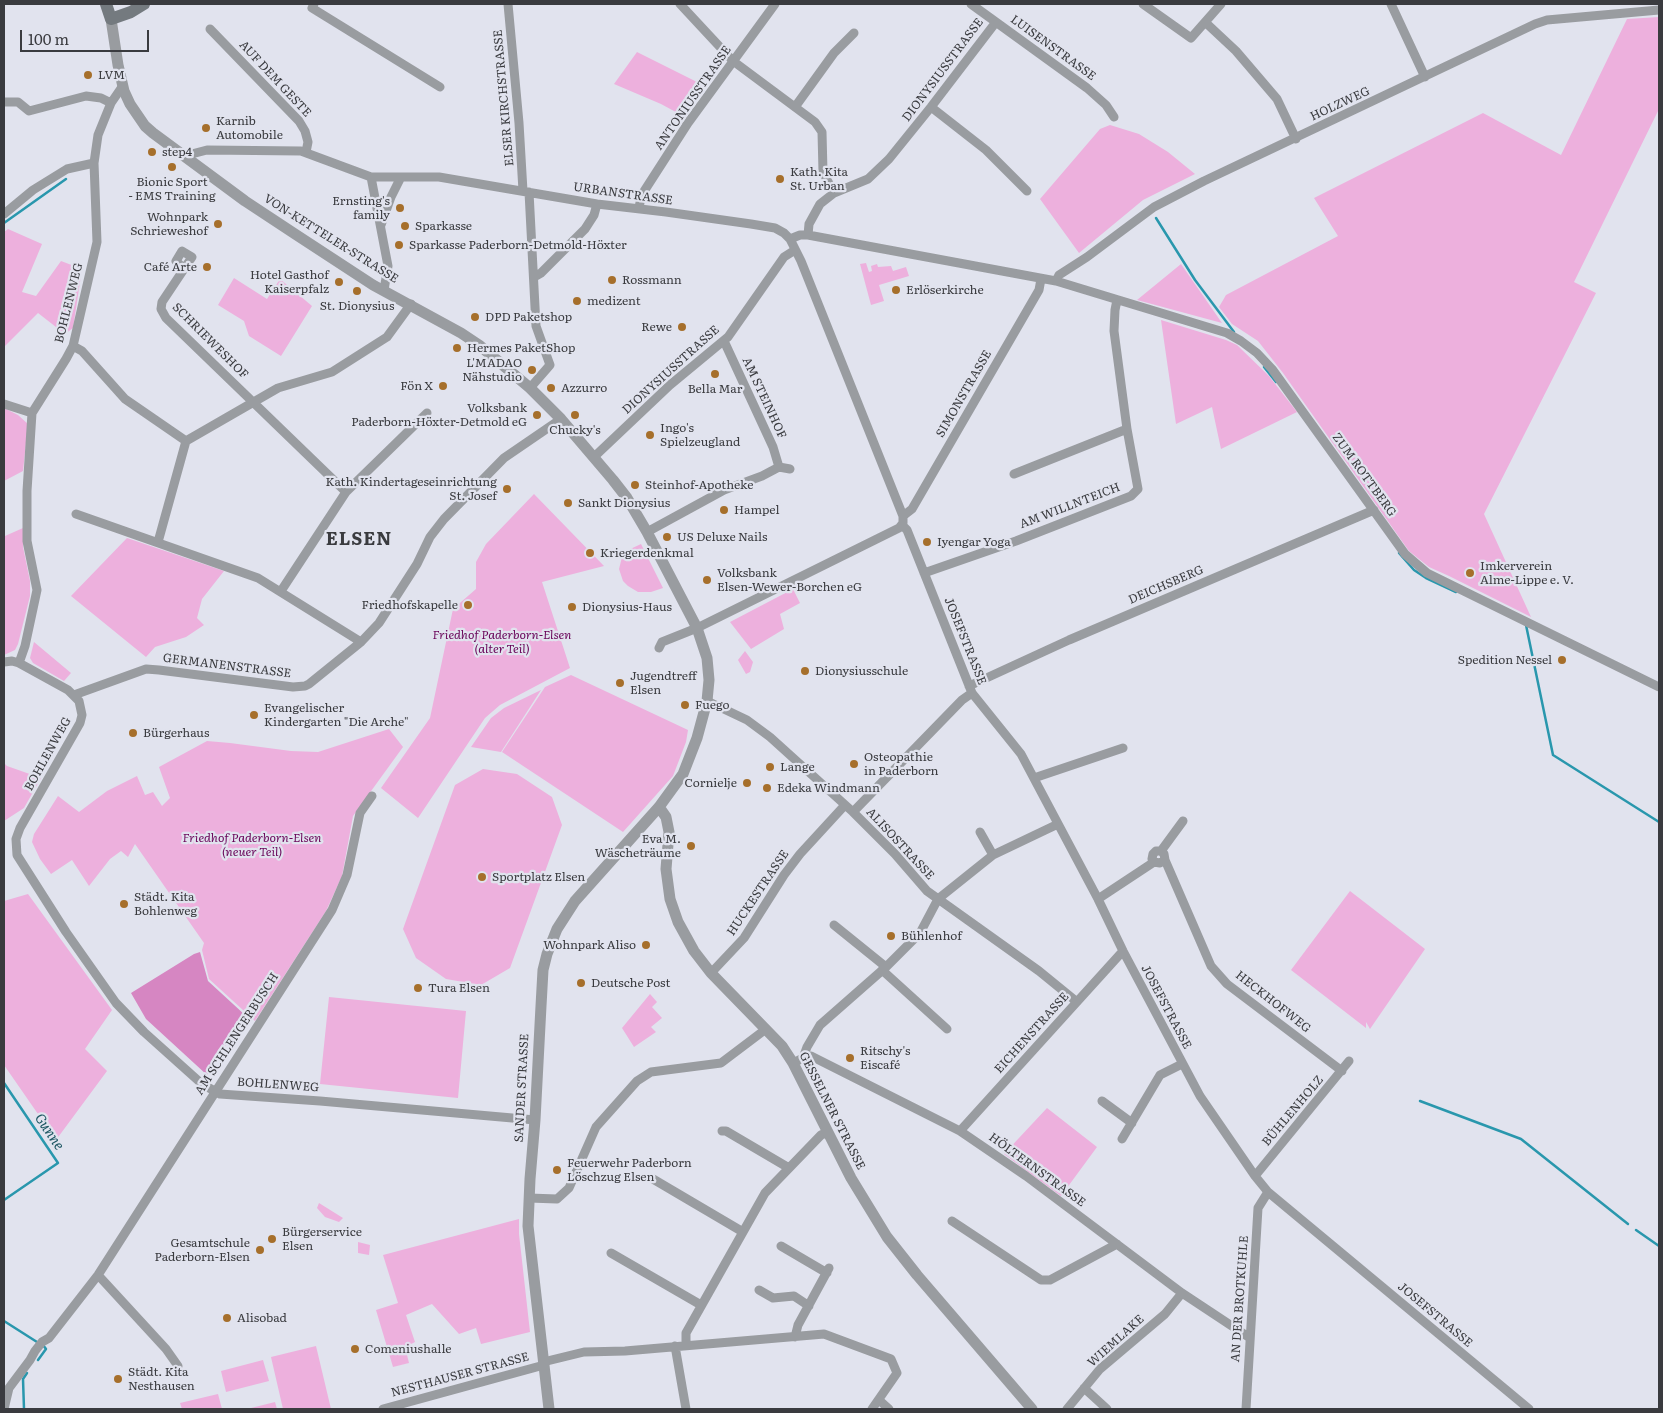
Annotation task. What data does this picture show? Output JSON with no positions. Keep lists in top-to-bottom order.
{
  "streets": {
    "street": [
      "LUISENSTRASSE",
      "DIONYSIUSSTRASSE",
      "AUF DEM GESTE",
      "ELSER KIRCHSTRASSE",
      "ANTONIUSSTRASSE",
      "HOLZWEG",
      "URBANSTRASSE",
      "VON-KETTELER-STRASSE",
      "BOHLENWEG",
      "SCHRIEWESHOF",
      "SIMONSTRASSE",
      "AM STEINHOF",
      "ZUM ROTTBERG",
      "AM WILLNTEICH",
      "DEICHSBERG",
      "JOSEFSTRASSE",
      "GERMANENSTRASSE",
      "ALISOSTRASSE",
      "HUCKESTRASSE",
      "HECKHOFWEG",
      "EICHENSTRASSE",
      "AM SCHLENGERBUSCH",
      "SANDER STRASSE",
      "GESSELNER STRASSE",
      "BÜHLENHOLZ",
      "HÖLTERNSTRASSE",
      "AN DER BROTKUHLE",
      "WIEMLAKE",
      "NESTHAUSER STRASSE"
    ]
  },
  "crossings": [
    ["LUISENSTRASSE", "DIONYSIUSSTRASSE"],
    ["DIONYSIUSSTRASSE", "VON-KETTELER-STRASSE"],
    ["DIONYSIUSSTRASSE", "AM STEINHOF"],
    ["DIONYSIUSSTRASSE", "JOSEFSTRASSE"],
    ["AUF DEM GESTE", "URBANSTRASSE"],
    ["ELSER KIRCHSTRASSE", "URBANSTRASSE"],
    ["ELSER KIRCHSTRASSE", "VON-KETTELER-STRASSE"],
    ["ANTONIUSSTRASSE", "URBANSTRASSE"],
    ["HOLZWEG", "ZUM ROTTBERG"],
    ["URBANSTRASSE", "VON-KETTELER-STRASSE"],
    ["URBANSTRASSE", "JOSEFSTRASSE"],
    ["VON-KETTELER-STRASSE", "BOHLENWEG"],
    ["VON-KETTELER-STRASSE", "SIMONSTRASSE"],
    ["VON-KETTELER-STRASSE", "GERMANENSTRASSE"],
    ["VON-KETTELER-STRASSE", "ALISOSTRASSE"],
    ["VON-KETTELER-STRASSE", "SANDER STRASSE"],
    ["VON-KETTELER-STRASSE", "GESSELNER STRASSE"],
    ["BOHLENWEG", "GERMANENSTRASSE"],
    ["BOHLENWEG", "AM SCHLENGERBUSCH"],
    ["BOHLENWEG", "SANDER STRASSE"],
    ["SIMONSTRASSE", "JOSEFSTRASSE"],
    ["ZUM ROTTBERG", "AM WILLNTEICH"],
    ["ZUM ROTTBERG", "DEICHSBERG"],
    ["AM WILLNTEICH", "JOSEFSTRASSE"],
    ["DEICHSBERG", "JOSEFSTRASSE"],
    ["JOSEFSTRASSE", "EICHENSTRASSE"],
    ["JOSEFSTRASSE", "BÜHLENHOLZ"],
    ["JOSEFSTRASSE", "AN DER BROTKUHLE"],
    ["ALISOSTRASSE", "HUCKESTRASSE"],
    ["ALISOSTRASSE", "EICHENSTRASSE"],
    ["HUCKESTRASSE", "GESSELNER STRASSE"],
    ["HECKHOFWEG", "BÜHLENHOLZ"],
    ["EICHENSTRASSE", "HÖLTERNSTRASSE"],
    ["SANDER STRASSE", "GESSELNER STRASSE"],
    ["SANDER STRASSE", "NESTHAUSER STRASSE"],
    ["GESSELNER STRASSE", "HÖLTERNSTRASSE"],
    ["HÖLTERNSTRASSE", "AN DER BROTKUHLE"],
    ["HÖLTERNSTRASSE", "WIEMLAKE"]
  ],
  "districts": ["ELSEN"],
  "water": ["Gunne"],
  "parks": ["Friedhof Paderborn-Elsen (alter Teil)", "Friedhof Paderborn-Elsen (neuer Teil)"],
  "places": [
    "LVM",
    "Karnib Automobile",
    "step4",
    "Bionic Sport - EMS Training",
    "Kath. Kita St. Urban",
    "Ernsting's family",
    "Wohnpark Schrieweshof",
    "Sparkasse",
    "Sparkasse Paderborn-Detmold-Höxter",
    "Café Arte",
    "Rossmann",
    "Hotel Gasthof Kaiserpfalz",
    "Erlöserkirche",
    "St. Dionysius",
    "medizent",
    "DPD Paketshop",
    "Rewe",
    "Hermes PaketShop",
    "L'MADAO Nähstudio",
    "Bella Mar",
    "Fön X",
    "Azzurro",
    "Volksbank Paderborn-Höxter-Detmold eG",
    "Chucky's",
    "Ingo's Spielzeugland",
    "Steinhof-Apotheke",
    "Kath. Kindertageseinrichtung St. Josef",
    "Sankt Dionysius",
    "Hampel",
    "US Deluxe Nails",
    "Iyengar Yoga",
    "Kriegerdenkmal",
    "Imkerverein Alme-Lippe e. V.",
    "Volksbank Elsen-Wewer-Borchen eG",
    "Friedhofskapelle",
    "Dionysius-Haus",
    "Spedition Nessel",
    "Dionysiusschule",
    "Jugendtreff Elsen",
    "Fuego",
    "Evangelischer Kindergarten \"Die Arche\"",
    "Bürgerhaus",
    "Osteopathie in Paderborn",
    "Lange",
    "Cornielje",
    "Edeka Windmann",
    "Eva M. Wäscheträume",
    "Sportplatz Elsen",
    "Städt. Kita Bohlenweg",
    "Bühlenhof",
    "Wohnpark Aliso",
    "Deutsche Post",
    "Tura Elsen",
    "Ritschy's Eiscafé",
    "Feuerwehr Paderborn Löschzug Elsen",
    "Bürgerservice Elsen",
    "Gesamtschule Paderborn-Elsen",
    "Alisobad",
    "Comeniushalle",
    "Städt. Kita Nesthausen"
  ],
  "scale_bar": "100 m"
}
